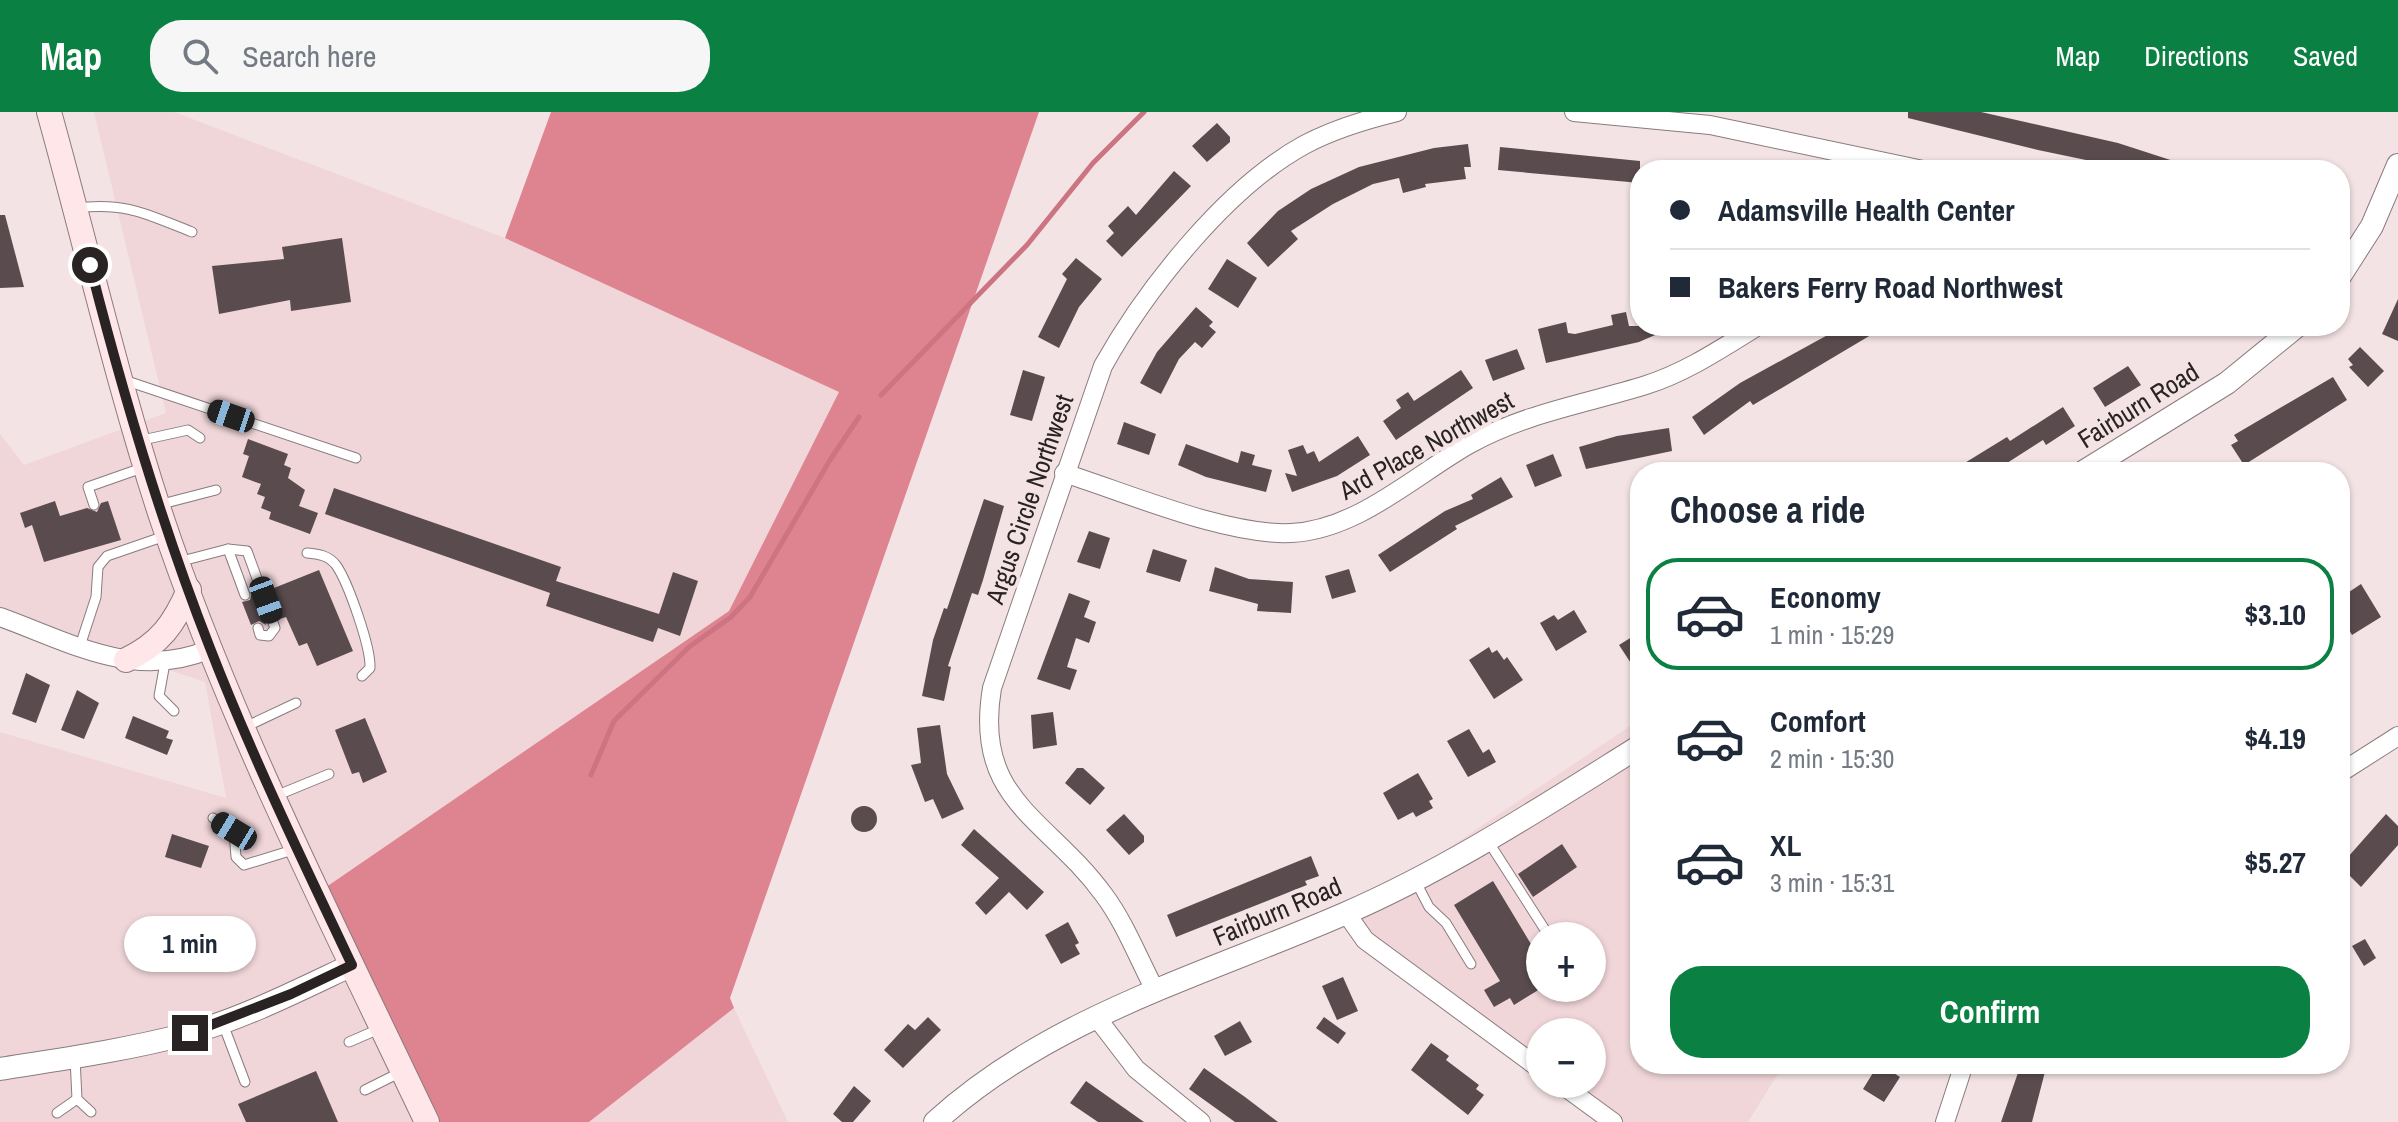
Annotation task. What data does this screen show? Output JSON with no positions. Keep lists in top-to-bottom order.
{
  "streets": {
    "street": ["Fairburn Road", "Ard Place Northwest", "Argus Circle Northwest"]
  },
  "crossings": [
    ["Fairburn Road", "Argus Circle Northwest"],
    ["Ard Place Northwest", "Argus Circle Northwest"]
  ],
  "page": {
    "header": "Map",
    "search": "Search here",
    "nav": ["Map", "Directions", "Saved"],
    "banner": ["Adamsville Health Center", "Bakers Ferry Road Northwest"],
    "heading": "Choose a ride",
    "list": [
      {
        "name": "Economy",
        "note": "1 min · 15:29",
        "value": "$3.10"
      },
      {
        "name": "Comfort",
        "note": "2 min · 15:30",
        "value": "$4.19"
      },
      {
        "name": "XL",
        "note": "3 min · 15:31",
        "value": "$5.27"
      }
    ],
    "bubble": "1 min",
    "map_buttons": ["+", "−"],
    "buttons": "Confirm"
  }
}
